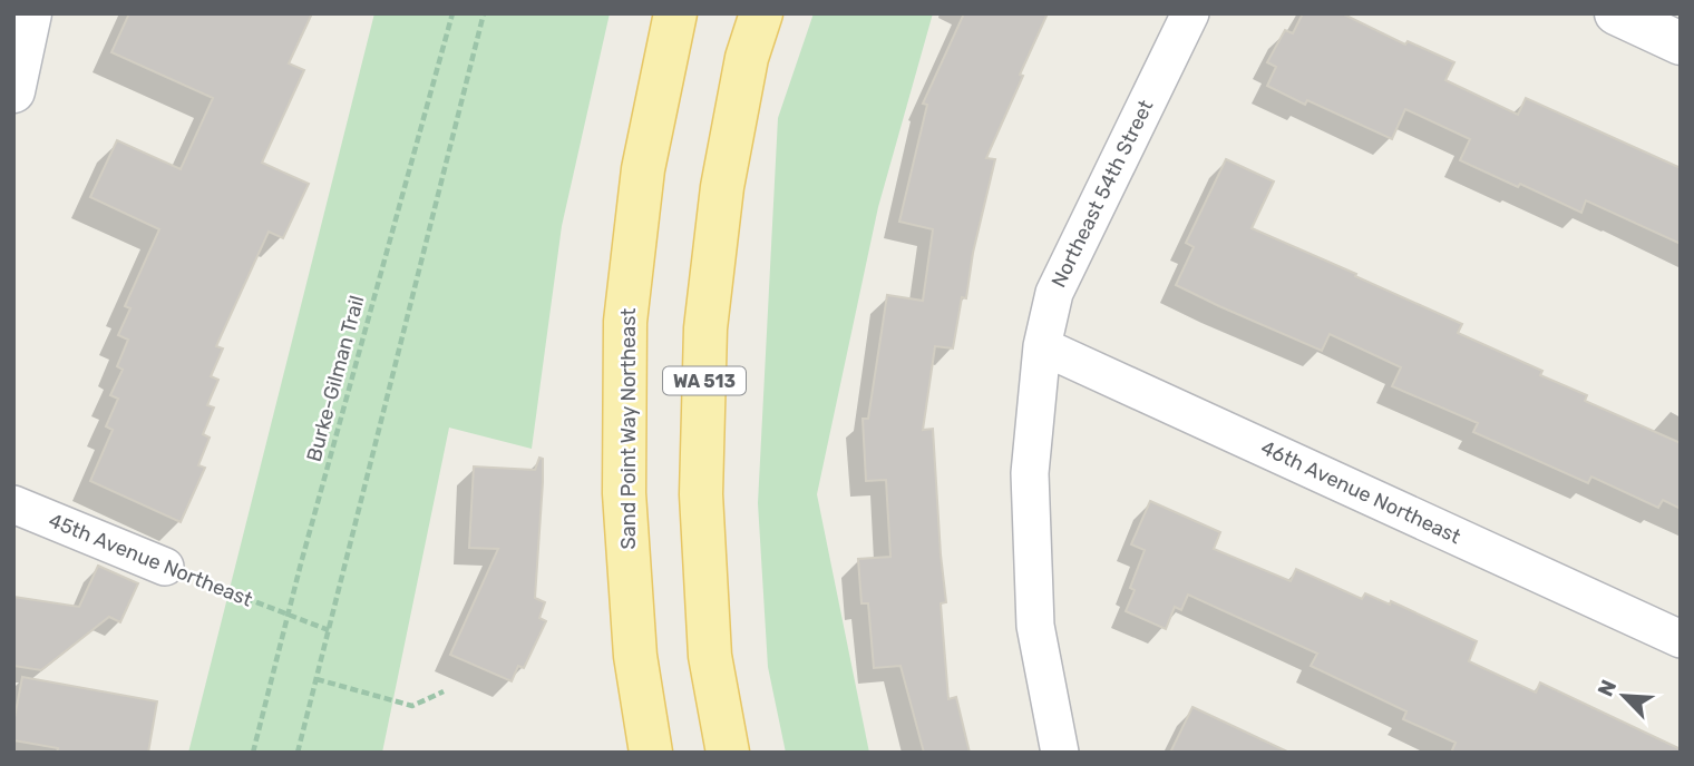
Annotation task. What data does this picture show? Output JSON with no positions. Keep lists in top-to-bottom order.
{
  "streets": {
    "main road": ["WA 513", "Sand Point Way Northeast"],
    "street": ["Northeast 54th Street", "46th Avenue Northeast", "45th Avenue Northeast"],
    "path": ["Burke-Gilman Trail"]
  },
  "crossings": [
    ["Northeast 54th Street", "46th Avenue Northeast"],
    ["Burke-Gilman Trail", "45th Avenue Northeast"]
  ],
  "north": "top left"
}
